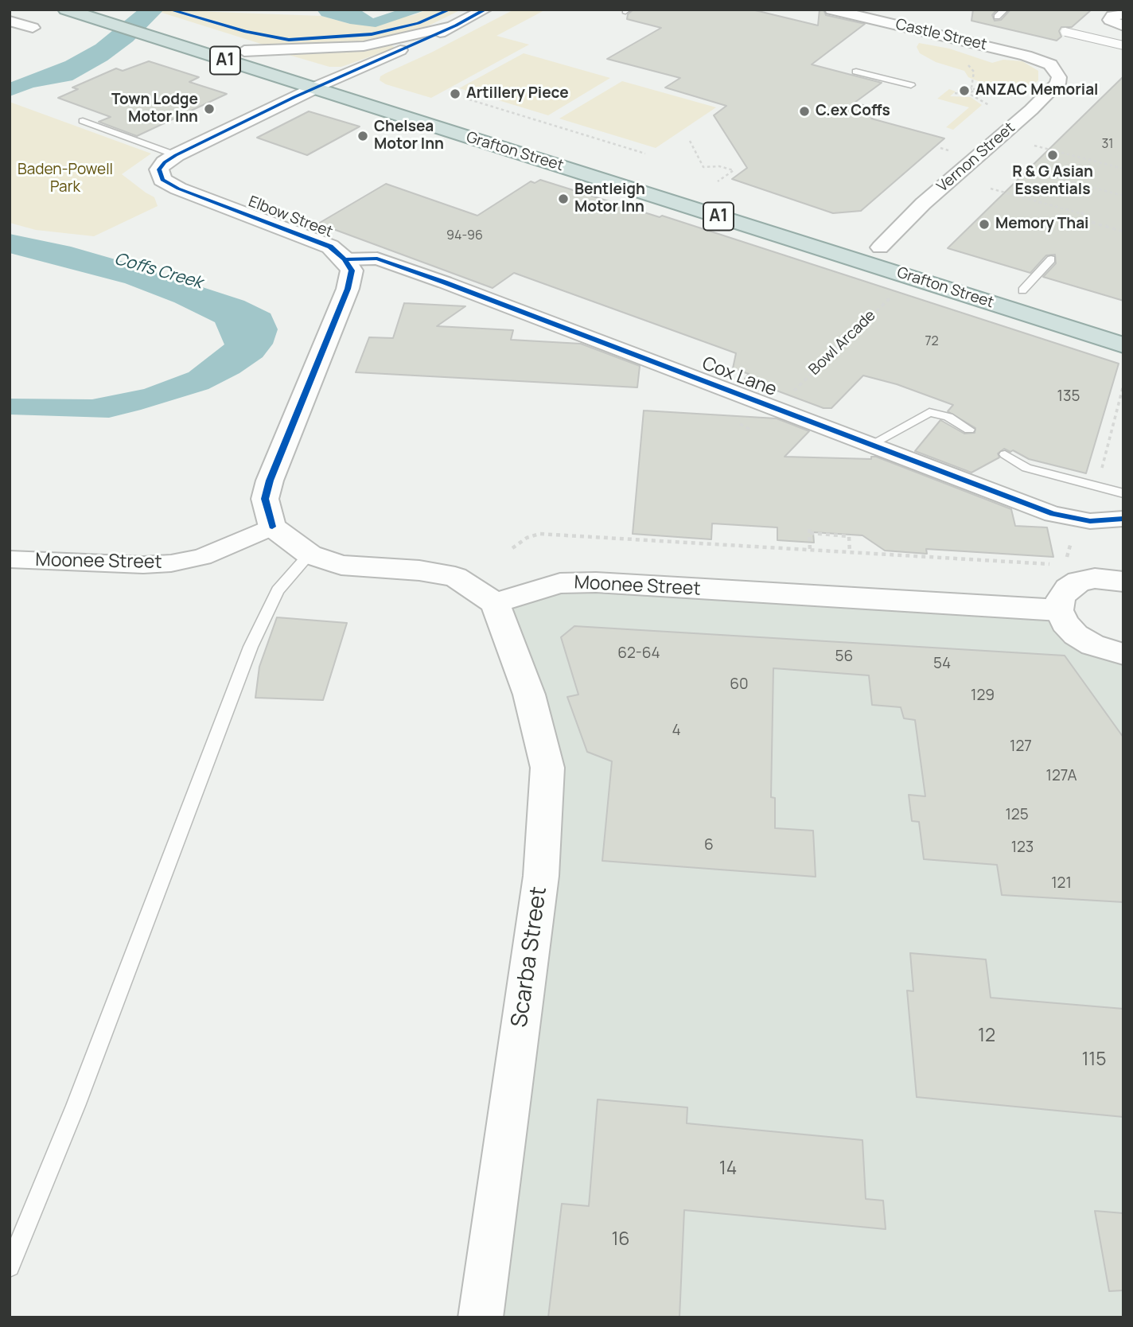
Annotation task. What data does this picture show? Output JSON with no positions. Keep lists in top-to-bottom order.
{
  "streets": {
    "highway": ["A1", "Grafton Street"],
    "street": [
      "Castle Street",
      "Vernon Street",
      "Elbow Street",
      "Cox Lane",
      "Moonee Street",
      "Scarba Street"
    ],
    "path": ["Bowl Arcade"]
  },
  "crossings": [
    ["Castle Street", "Vernon Street"],
    ["Grafton Street", "Vernon Street"],
    ["Grafton Street", "Elbow Street"],
    ["Elbow Street", "Cox Lane"],
    ["Elbow Street", "Moonee Street"],
    ["Moonee Street", "Scarba Street"]
  ],
  "water": ["Coffs Creek"],
  "parks": ["Baden-Powell Park"],
  "places": [
    "ANZAC Memorial",
    "Artillery Piece",
    "Town Lodge Motor Inn",
    "C.ex Coffs",
    "Chelsea Motor Inn",
    "R & G Asian Essentials",
    "Bentleigh Motor Inn",
    "Memory Thai"
  ],
  "house_numbers": [
    "31",
    "94-96",
    "72",
    "135",
    "62-64",
    "56",
    "54",
    "60",
    "129",
    "4",
    "127",
    "127A",
    "125",
    "6",
    "123",
    "121",
    "12",
    "115",
    "14",
    "16"
  ]
}
